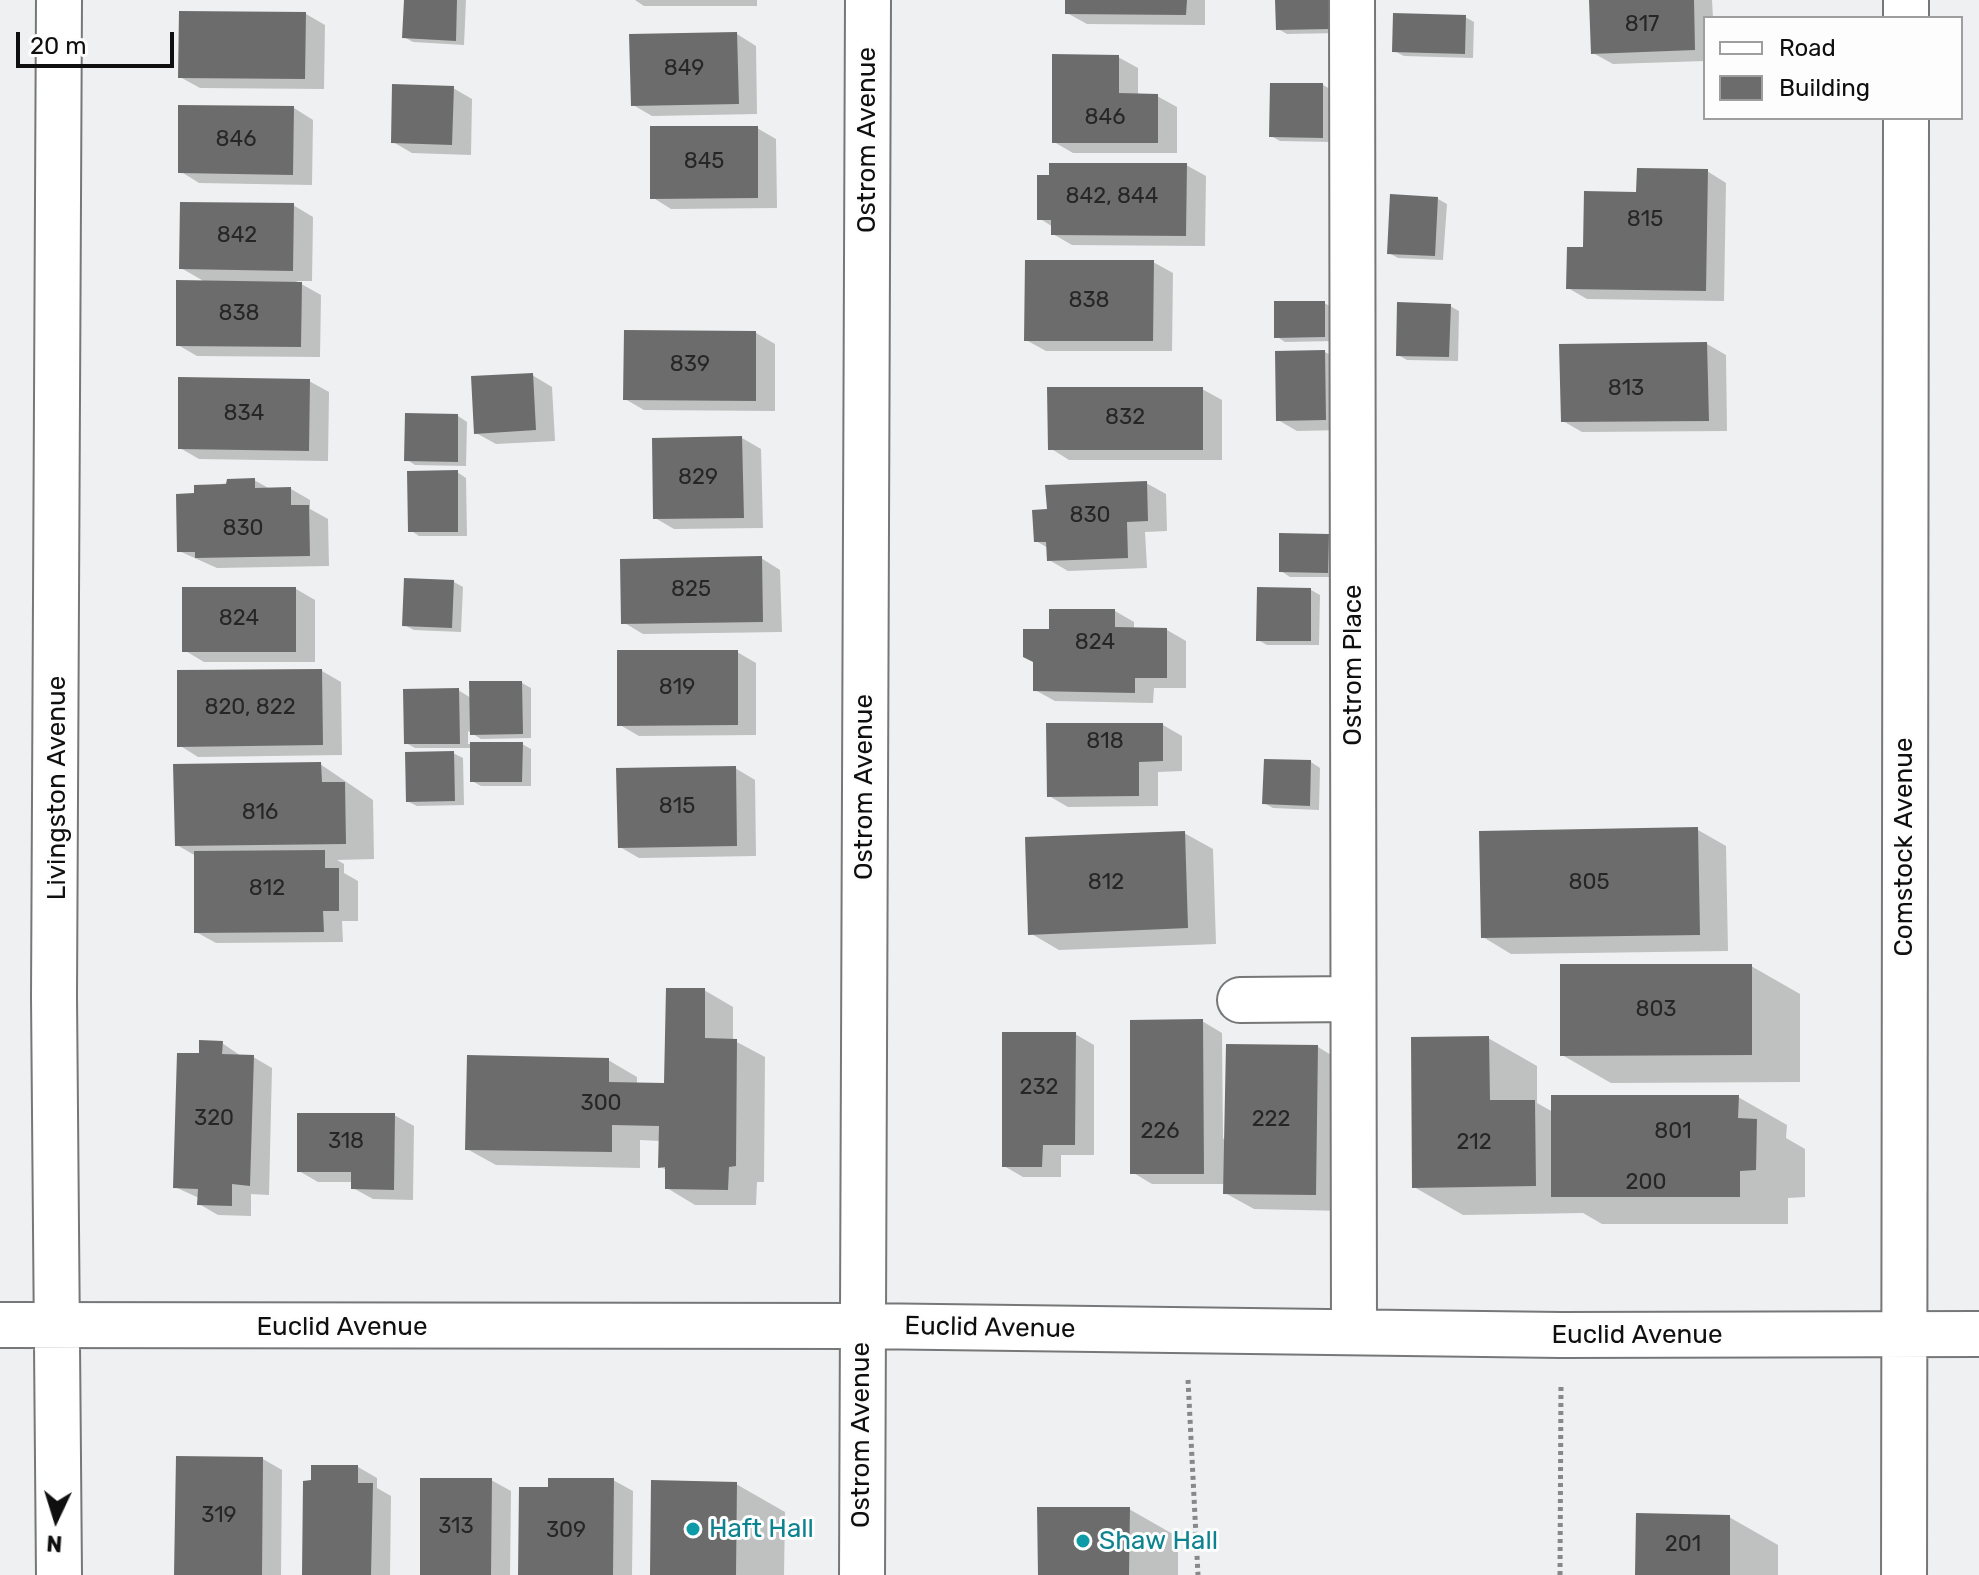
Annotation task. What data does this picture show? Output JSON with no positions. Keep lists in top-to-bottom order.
{
  "streets": {
    "street": [
      "Ostrom Avenue",
      "Ostrom Place",
      "Livingston Avenue",
      "Comstock Avenue",
      "Euclid Avenue"
    ]
  },
  "crossings": [
    ["Ostrom Avenue", "Euclid Avenue"],
    ["Ostrom Place", "Euclid Avenue"],
    ["Livingston Avenue", "Euclid Avenue"],
    ["Comstock Avenue", "Euclid Avenue"]
  ],
  "places": ["Haft Hall", "Shaw Hall"],
  "house_numbers": [
    "817",
    "849",
    "846",
    "846",
    "845",
    "842, 844",
    "815",
    "842",
    "838",
    "838",
    "839",
    "813",
    "834",
    "832",
    "829",
    "830",
    "830",
    "825",
    "824",
    "824",
    "819",
    "820, 822",
    "818",
    "815",
    "816",
    "812",
    "805",
    "812",
    "803",
    "232",
    "300",
    "320",
    "222",
    "226",
    "801",
    "318",
    "212",
    "200",
    "319",
    "313",
    "309",
    "201"
  ],
  "legend": ["Road", "Building"],
  "scale_bar": "20 m",
  "north": "bottom"
}
